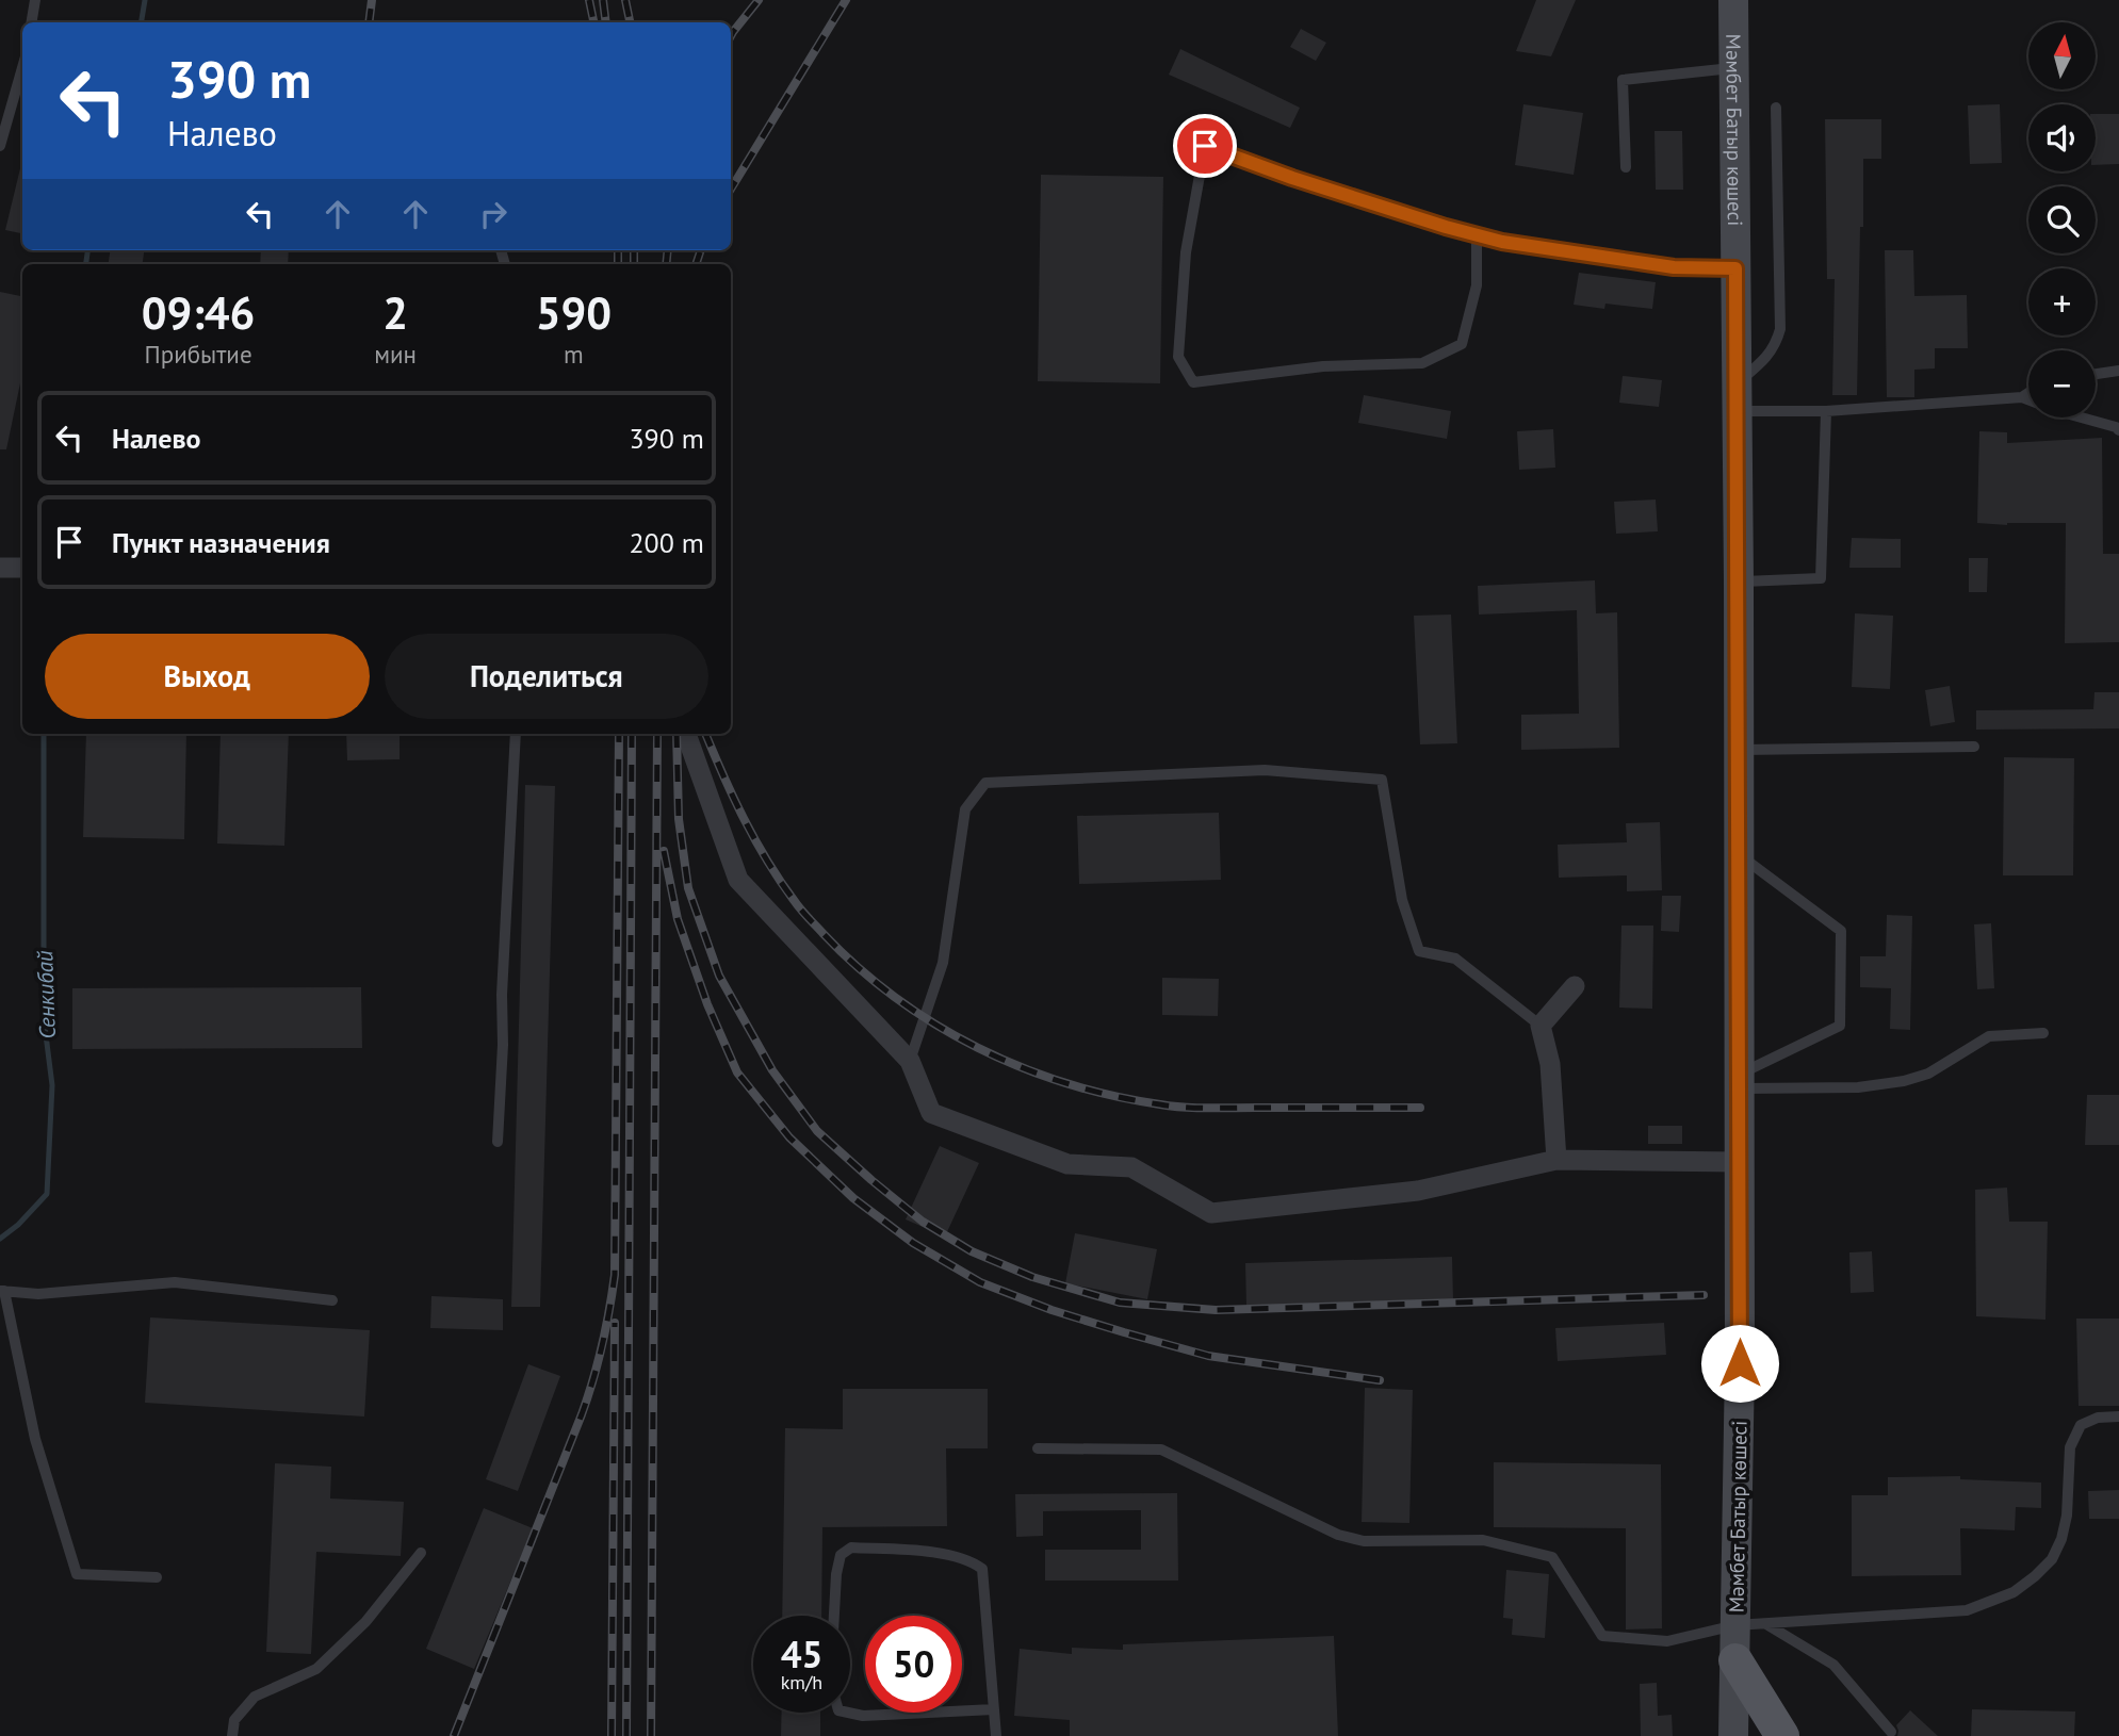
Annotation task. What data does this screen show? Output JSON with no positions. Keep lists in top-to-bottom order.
{
  "streets": {
    "main road": ["Мәмбет Батыр көшесі"]
  },
  "water": ["Сенкибай"],
  "north": "top",
  "page": {
    "map_buttons": ["+", "−"],
    "turn": ["390 m", "Налево"],
    "eta": [
      "09:46",
      "Прибытие",
      "2",
      "мин",
      "590",
      "m"
    ],
    "list": [
      {
        "name": "Налево",
        "value": "390 m"
      },
      {
        "name": "Пункт назначения",
        "value": "200 m"
      }
    ],
    "buttons": ["Выход", "Поделиться"],
    "speed": "45 km/h",
    "limit": "50"
  }
}
